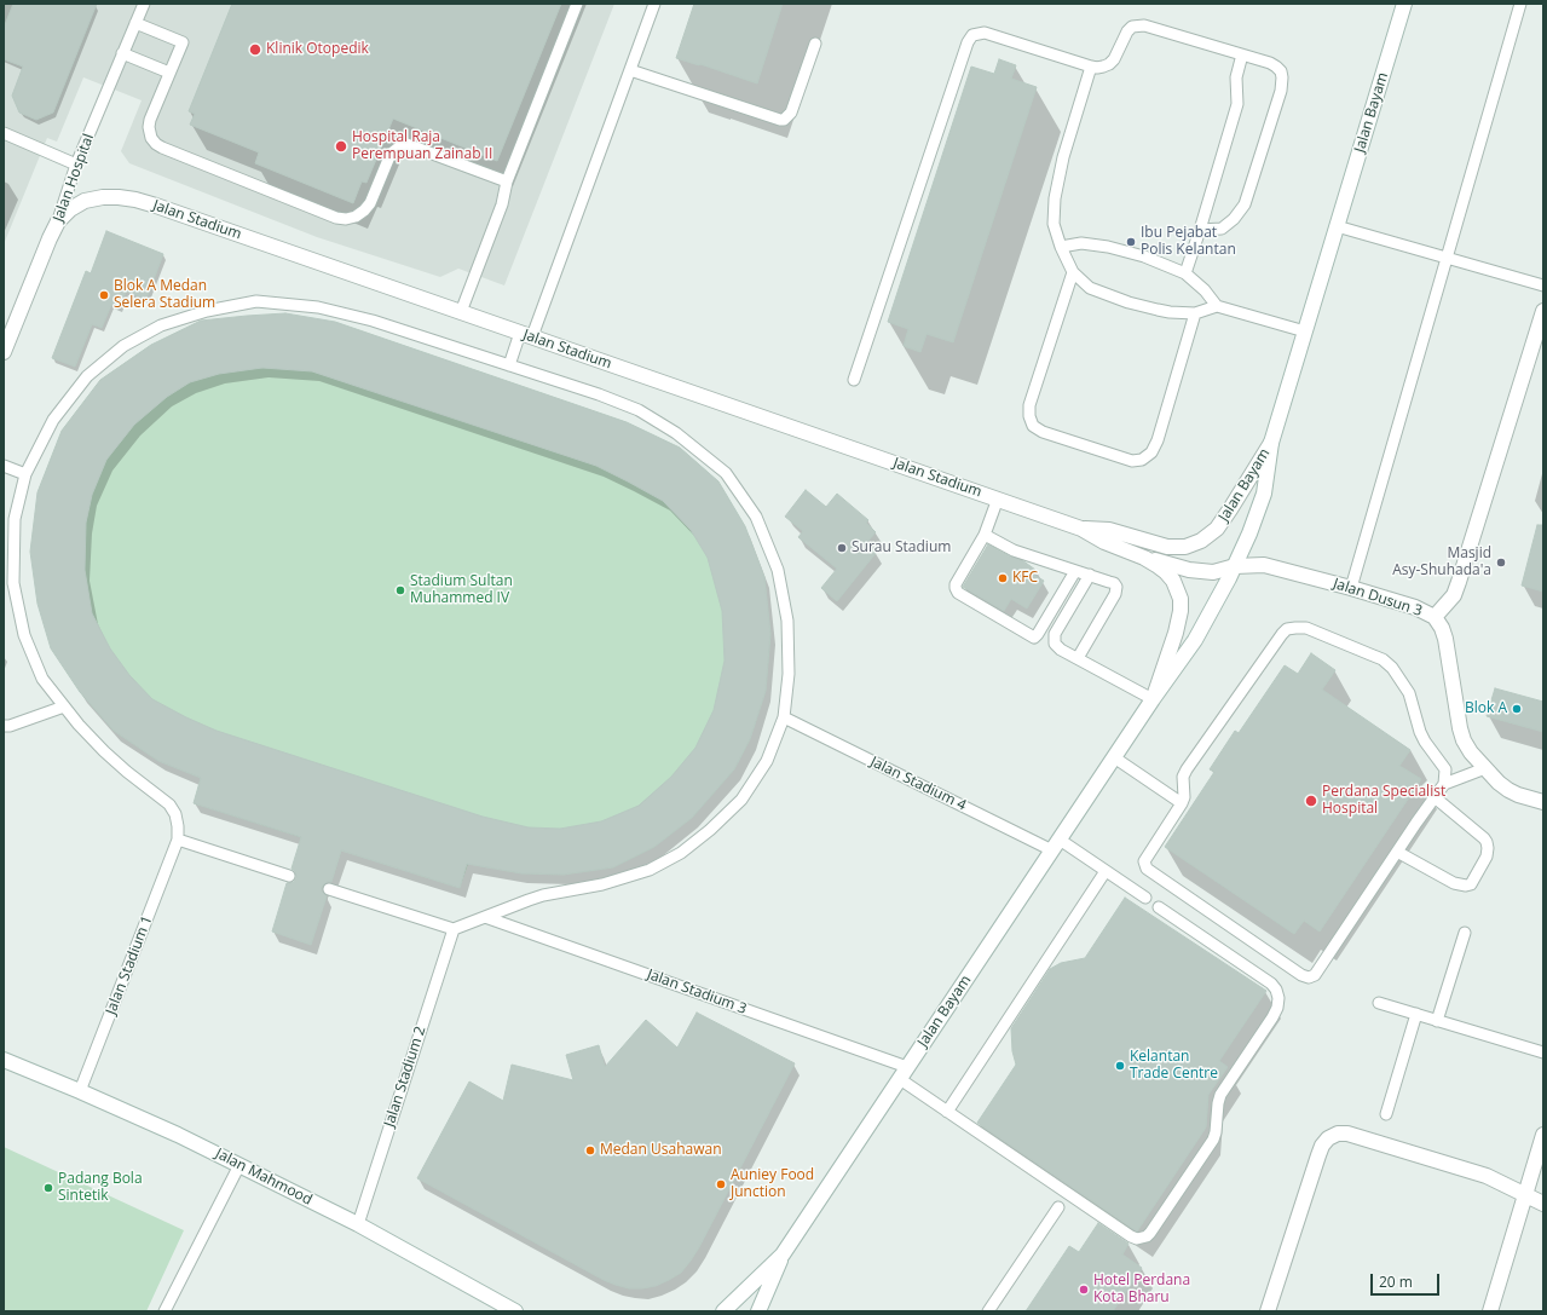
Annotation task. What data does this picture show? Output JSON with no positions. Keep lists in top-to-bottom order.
{
  "streets": {
    "street": [
      "Jalan Bayam",
      "Jalan Hospital",
      "Jalan Stadium",
      "Jalan Dusun 3",
      "Jalan Mahmood"
    ],
    "lane": [
      "Jalan Stadium 4",
      "Jalan Stadium 1",
      "Jalan Stadium 3",
      "Jalan Stadium 2"
    ]
  },
  "crossings": [
    ["Jalan Bayam", "Jalan Stadium"],
    ["Jalan Bayam", "Jalan Dusun 3"],
    ["Jalan Bayam", "Jalan Stadium 4"],
    ["Jalan Bayam", "Jalan Stadium 3"],
    ["Jalan Hospital", "Jalan Stadium"],
    ["Jalan Stadium 1", "Jalan Mahmood"],
    ["Jalan Stadium 2", "Jalan Mahmood"]
  ],
  "places": [
    "Klinik Otopedik",
    "Hospital Raja Perempuan Zainab II",
    "Ibu Pejabat Polis Kelantan",
    "Blok A Medan Selera Stadium",
    "Surau Stadium",
    "Masjid Asy-Shuhada'a",
    "KFC",
    "Stadium Sultan Muhammed IV",
    "Blok A",
    "Perdana Specialist Hospital",
    "Kelantan Trade Centre",
    "Medan Usahawan",
    "Auniey Food Junction",
    "Padang Bola Sintetik",
    "Hotel Perdana Kota Bharu"
  ],
  "scale_bar": "20 m"
}
